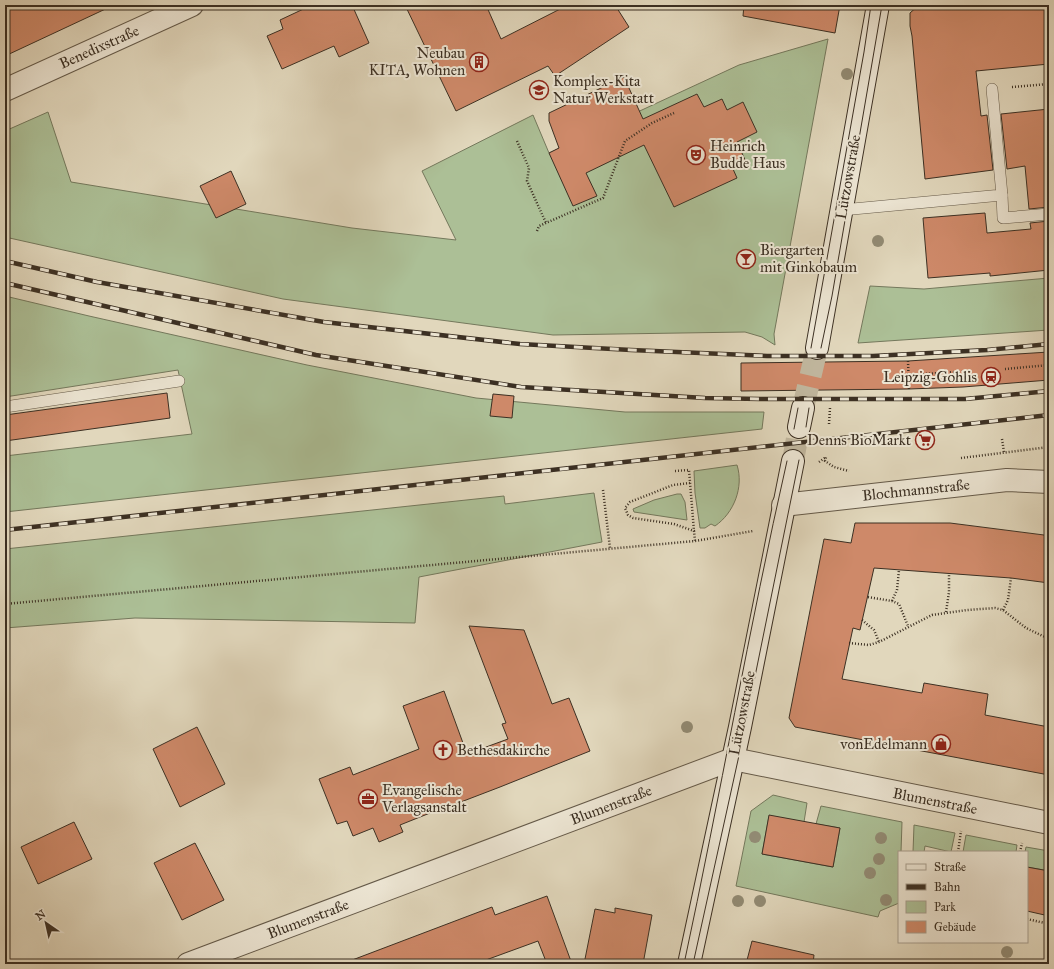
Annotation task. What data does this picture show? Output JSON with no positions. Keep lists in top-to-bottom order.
{
  "streets": {
    "street": [
      "Benedixstraße",
      "Lützowstraße",
      "Blochmannstraße",
      "Blumenstraße"
    ]
  },
  "crossings": [
    ["Lützowstraße", "Blochmannstraße"],
    ["Lützowstraße", "Blumenstraße"]
  ],
  "places": {
    "building": ["Neubau KITA, Wohnen"],
    "school or university": ["Komplex-Kita Natur Werkstatt"],
    "theatre": ["Heinrich Budde Haus"],
    "bar": ["Biergarten mit Ginkobaum"],
    "station": ["Leipzig-Gohlis"],
    "supermarket": ["Denns BioMarkt"],
    "shop": ["vonEdelmann"],
    "church": ["Bethesdakirche"],
    "office": ["Evangelische Verlagsanstalt"]
  },
  "legend": [
    "Straße",
    "Bahn",
    "Park",
    "Gebäude"
  ],
  "north": "top left"
}
